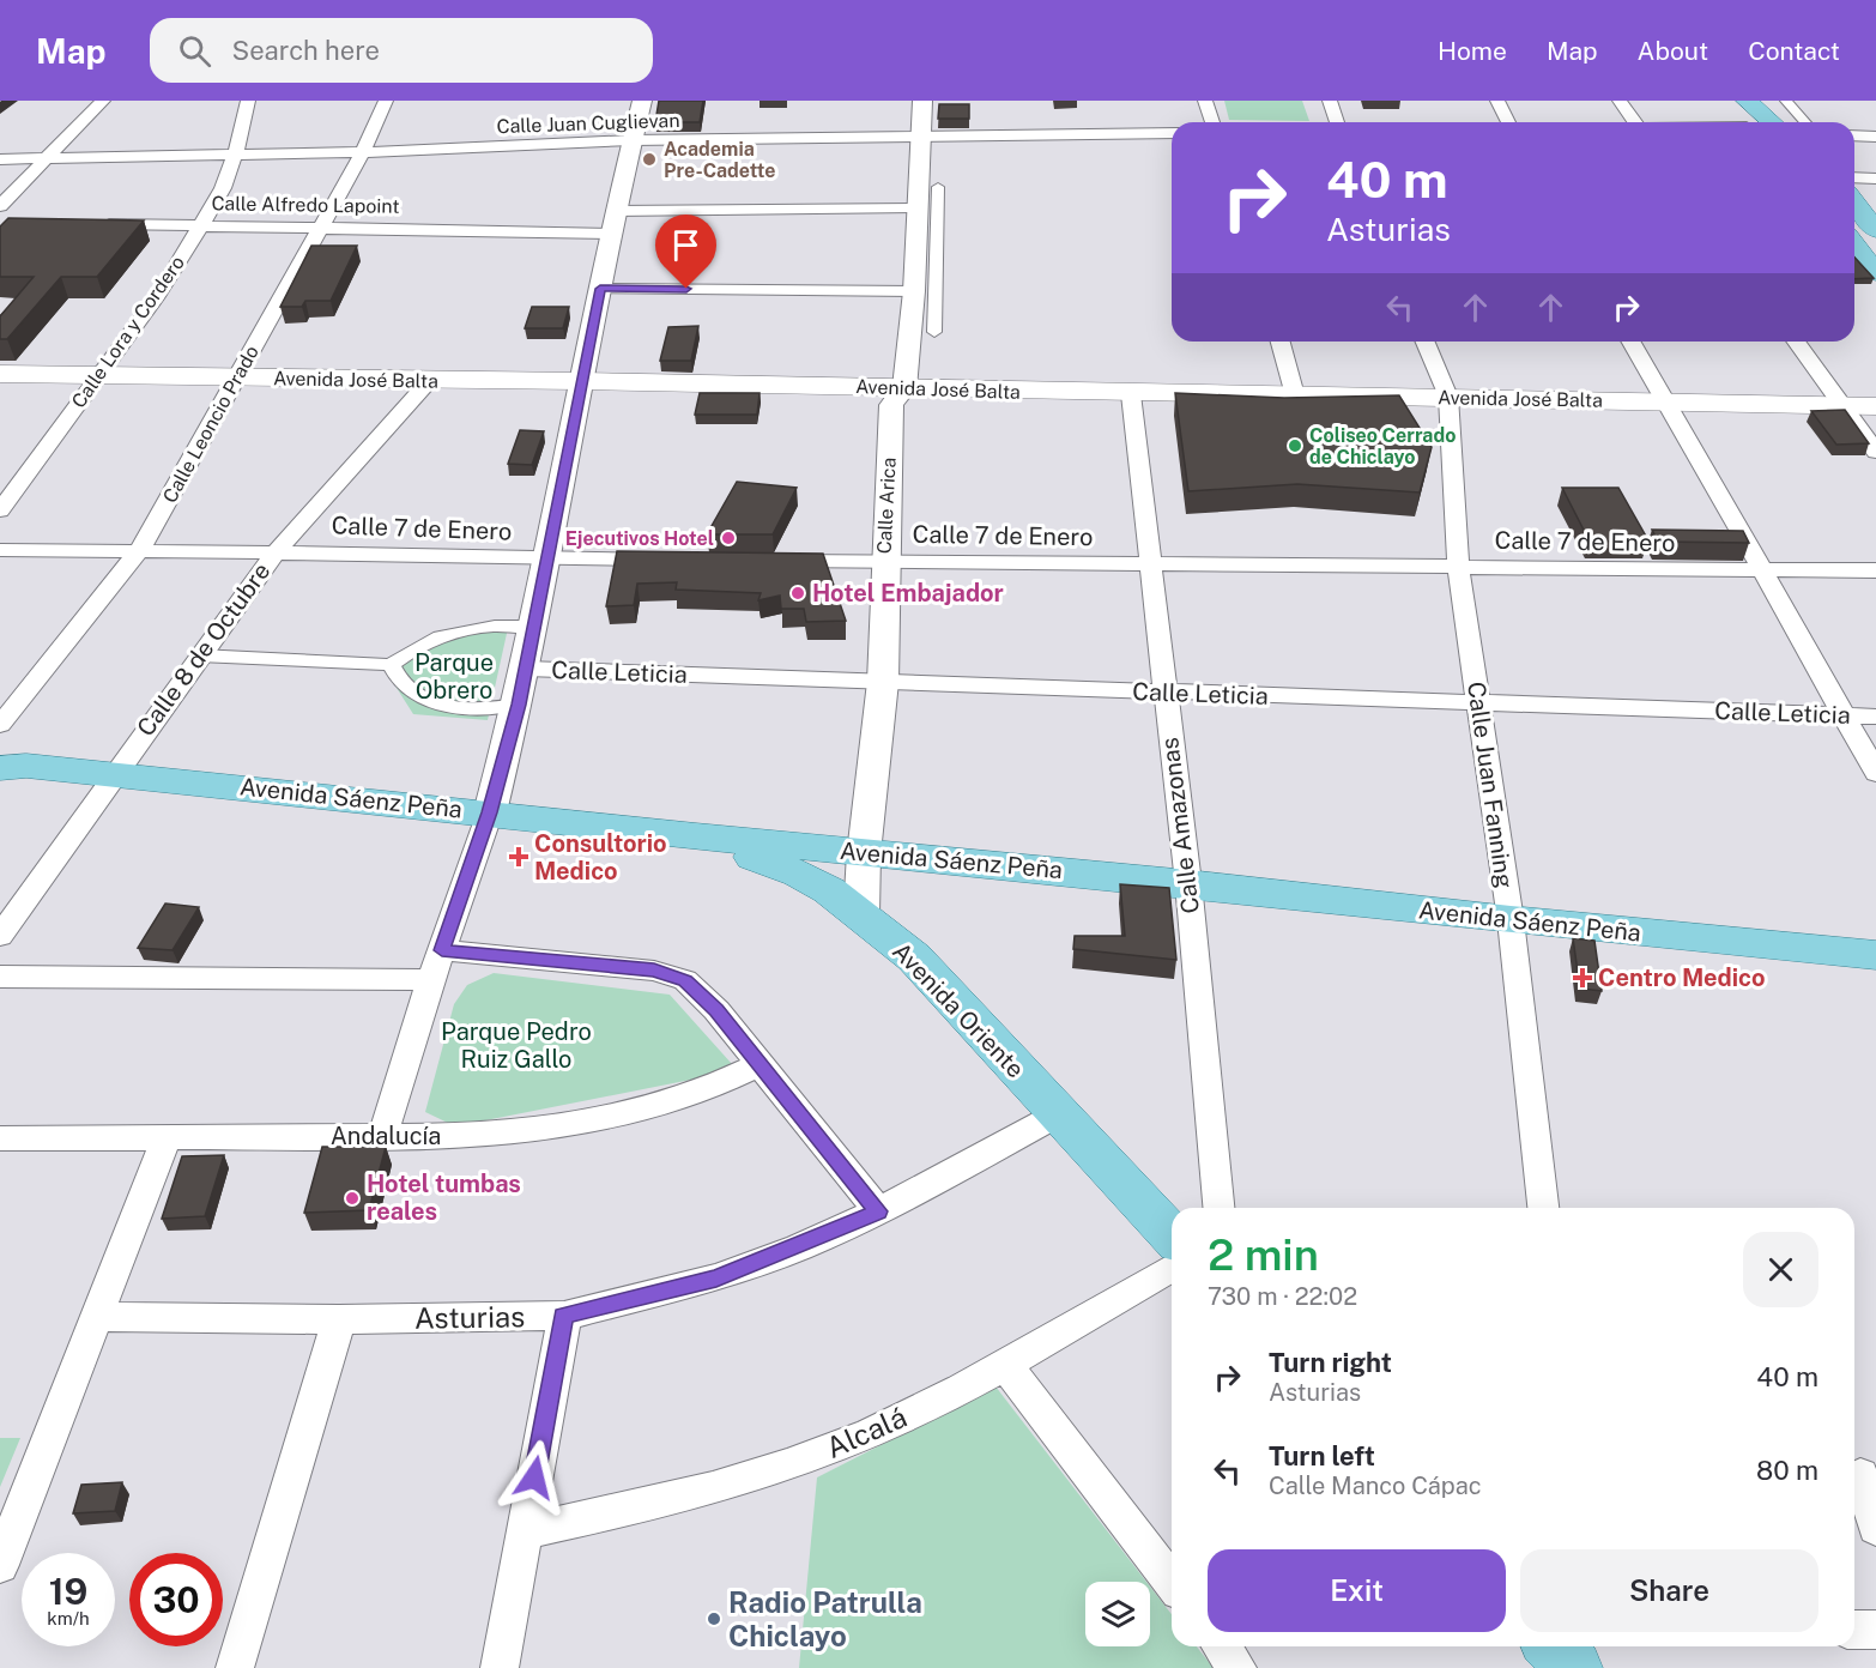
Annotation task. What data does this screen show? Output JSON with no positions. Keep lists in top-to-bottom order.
{
  "streets": {
    "main road": ["Avenida José Balta", "Avenida Sáenz Peña", "Avenida Oriente"],
    "street": [
      "Calle Juan Cuglievan",
      "Calle Alfredo Lapoint",
      "Calle Lora y Cordero",
      "Calle Leoncio Prado",
      "Calle Arica",
      "Calle 7 de Enero",
      "Calle 8 de Octubre",
      "Calle Leticia",
      "Calle Juan Fanning",
      "Calle Amazonas",
      "Andalucía",
      "Asturias",
      "Alcalá"
    ]
  },
  "crossings": [
    ["Calle Juan Cuglievan", "Calle Lora y Cordero"],
    ["Calle Juan Cuglievan", "Calle Leoncio Prado"],
    ["Calle Juan Cuglievan", "Calle Arica"],
    ["Calle Alfredo Lapoint", "Calle Lora y Cordero"],
    ["Calle Alfredo Lapoint", "Calle Leoncio Prado"],
    ["Calle Lora y Cordero", "Avenida José Balta"],
    ["Avenida José Balta", "Calle Leoncio Prado"],
    ["Avenida José Balta", "Calle Arica"],
    ["Avenida José Balta", "Calle 8 de Octubre"],
    ["Avenida José Balta", "Calle Juan Fanning"],
    ["Avenida José Balta", "Calle Amazonas"],
    ["Calle Leoncio Prado", "Calle 7 de Enero"],
    ["Calle Arica", "Calle 7 de Enero"],
    ["Calle Arica", "Calle Leticia"],
    ["Calle Arica", "Avenida Sáenz Peña"],
    ["Calle Arica", "Avenida Oriente"],
    ["Calle 7 de Enero", "Calle 8 de Octubre"],
    ["Calle 7 de Enero", "Calle Juan Fanning"],
    ["Calle 7 de Enero", "Calle Amazonas"],
    ["Calle 8 de Octubre", "Avenida Sáenz Peña"],
    ["Calle Leticia", "Calle Juan Fanning"],
    ["Calle Leticia", "Calle Amazonas"],
    ["Calle Juan Fanning", "Avenida Sáenz Peña"],
    ["Avenida Sáenz Peña", "Calle Amazonas"],
    ["Avenida Sáenz Peña", "Avenida Oriente"],
    ["Avenida Oriente", "Asturias"]
  ],
  "parks": ["Parque Obrero", "Parque Pedro Ruiz Gallo"],
  "places": {
    "other": [
      "Academia Pre-Cadette",
      "Coliseo Cerrado de Chiclayo",
      "Ejecutivos Hotel",
      "Hotel Embajador",
      "Hotel tumbas reales",
      "Radio Patrulla Chiclayo"
    ],
    "health": ["Consultorio Medico", "Centro Medico"]
  },
  "page": {
    "header": "Map",
    "search": "Search here",
    "nav": [
      "Home",
      "Map",
      "About",
      "Contact"
    ],
    "turn": ["40 m", "Asturias"],
    "heading": ["2 min", "730 m · 22:02"],
    "list": [
      {
        "name": "Turn right",
        "note": "Asturias",
        "value": "40 m"
      },
      {
        "name": "Turn left",
        "note": "Calle Manco Cápac",
        "value": "80 m"
      }
    ],
    "buttons": ["Exit", "Share"],
    "speed": "19 km/h",
    "limit": "30"
  }
}
